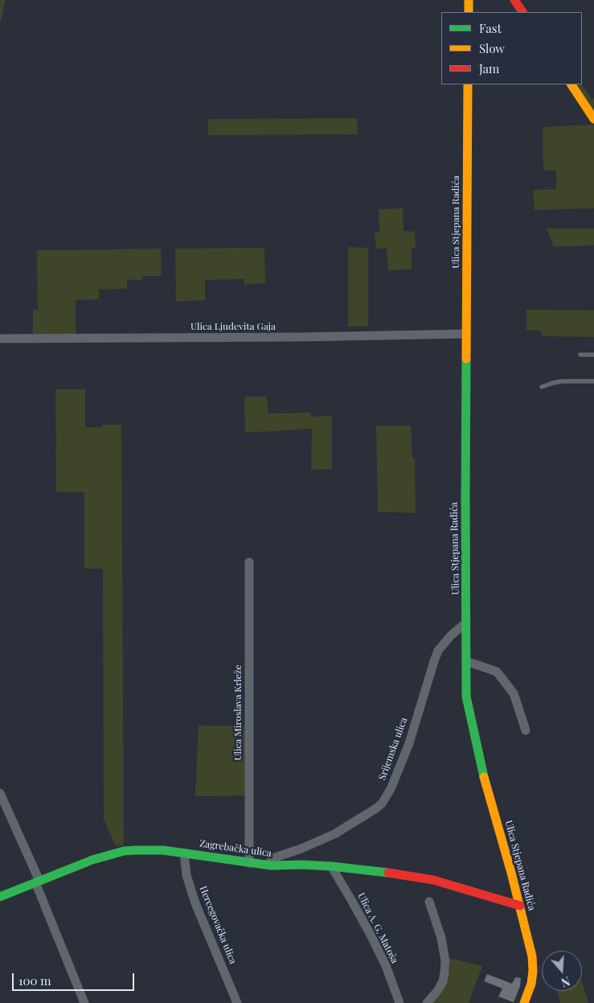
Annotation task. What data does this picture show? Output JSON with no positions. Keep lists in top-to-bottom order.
{
  "streets": {
    "street": [
      "Ulica Stjepana Radića",
      "Ulica Ljudevita Gaja",
      "Ulica Miroslava Krleže",
      "Srijemska ulica",
      "Zagrebačka ulica",
      "Hercegovačka ulica",
      "Ulica A. G. Matoša"
    ]
  },
  "crossings": [
    ["Ulica Stjepana Radića", "Ulica Ljudevita Gaja"],
    ["Ulica Stjepana Radića", "Srijemska ulica"],
    ["Ulica Stjepana Radića", "Zagrebačka ulica"],
    ["Ulica Miroslava Krleže", "Zagrebačka ulica"],
    ["Srijemska ulica", "Zagrebačka ulica"],
    ["Zagrebačka ulica", "Hercegovačka ulica"],
    ["Zagrebačka ulica", "Ulica A. G. Matoša"]
  ],
  "legend": ["Fast", "Slow", "Jam"],
  "scale_bar": "100 m",
  "north": "bottom"
}
